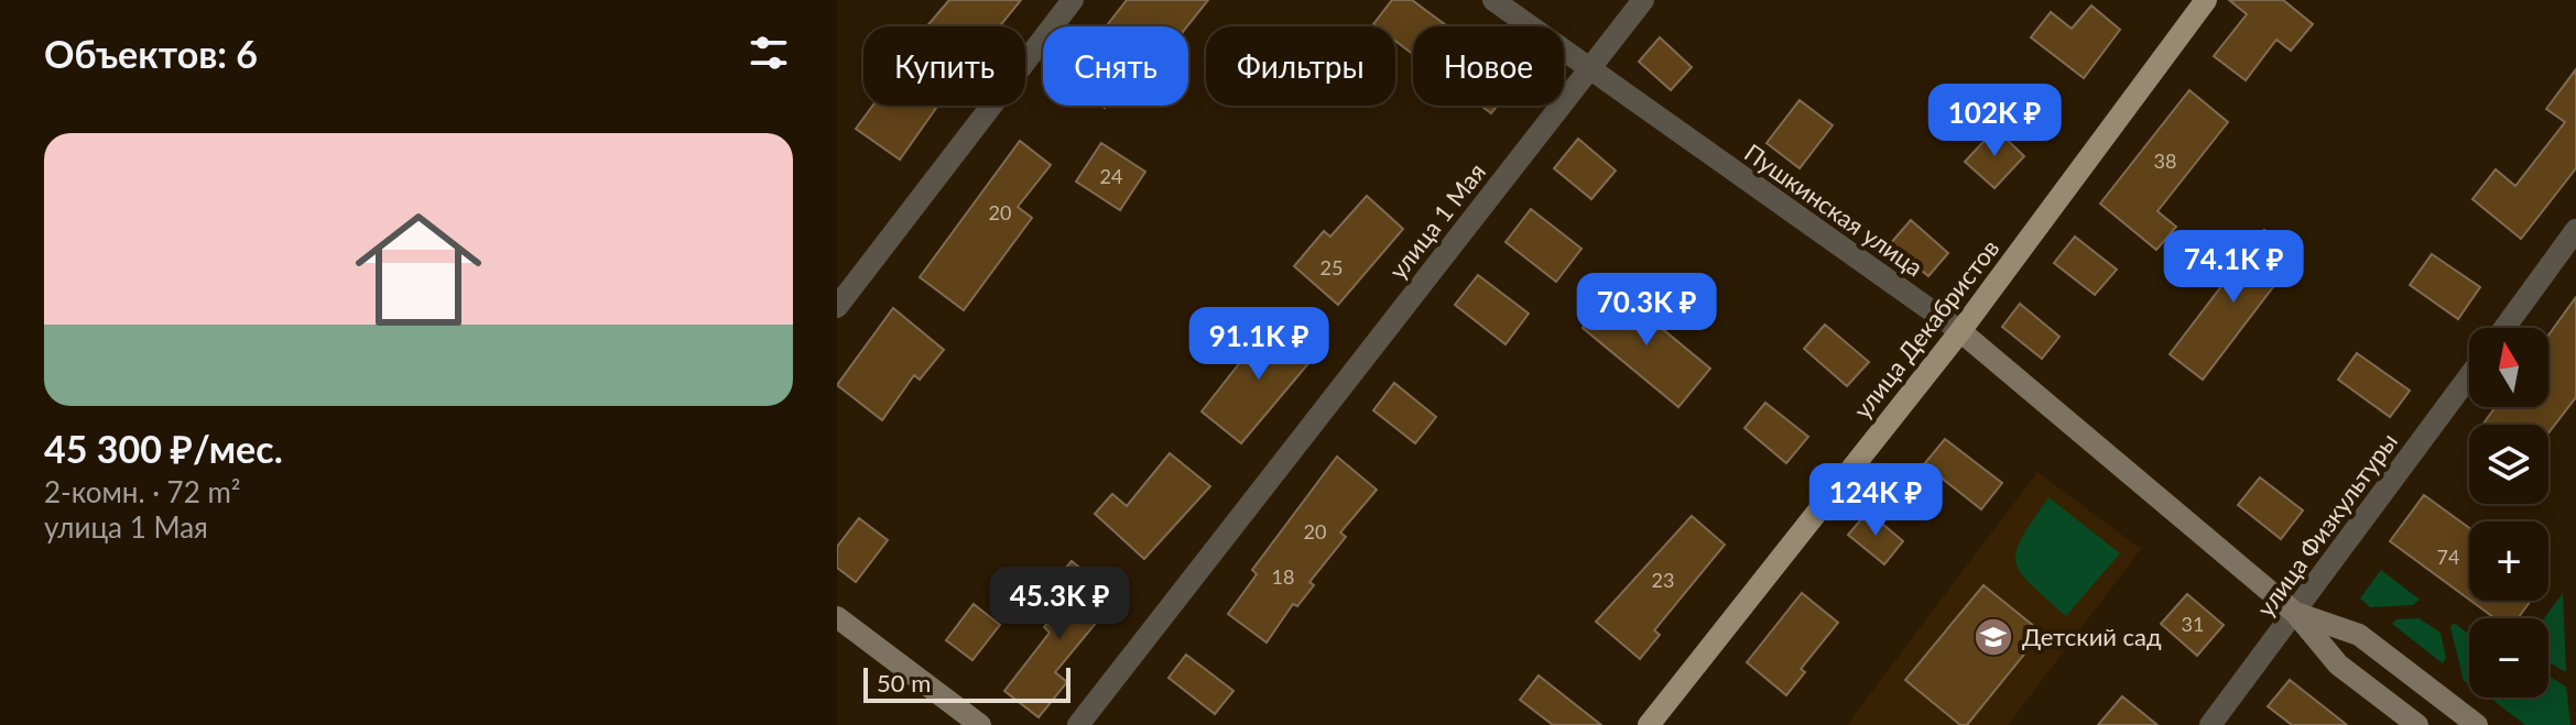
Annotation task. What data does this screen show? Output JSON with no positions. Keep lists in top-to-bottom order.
{
  "streets": {
    "main road": ["Пушкинская улица", "улица Декабристов"],
    "street": ["улица 1 Мая", "улица Физкультуры"]
  },
  "crossings": [
    ["Пушкинская улица", "улица 1 Мая"],
    ["Пушкинская улица", "улица Декабристов"],
    ["Пушкинская улица", "улица Физкультуры"]
  ],
  "places": {
    "school or university": ["Детский сад"]
  },
  "house_numbers": [
    "38",
    "24",
    "20",
    "25",
    "20",
    "74",
    "18",
    "23",
    "31"
  ],
  "scale_bar": "50 m",
  "north": "top",
  "page": {
    "heading": "Объектов: 6",
    "chip": [
      "Купить",
      "Снять",
      "Фильтры",
      "Новое"
    ],
    "price": [
      "102K ₽",
      "74.1K ₽",
      "70.3K ₽",
      "91.1K ₽",
      "124K ₽",
      "45.3K ₽"
    ],
    "list": [
      {
        "name": "45 300 ₽/мес.",
        "note": "2-комн. · 72 m² · улица 1 Мая"
      }
    ],
    "map_buttons": ["+", "−"],
    "scale": "50 m"
  }
}
